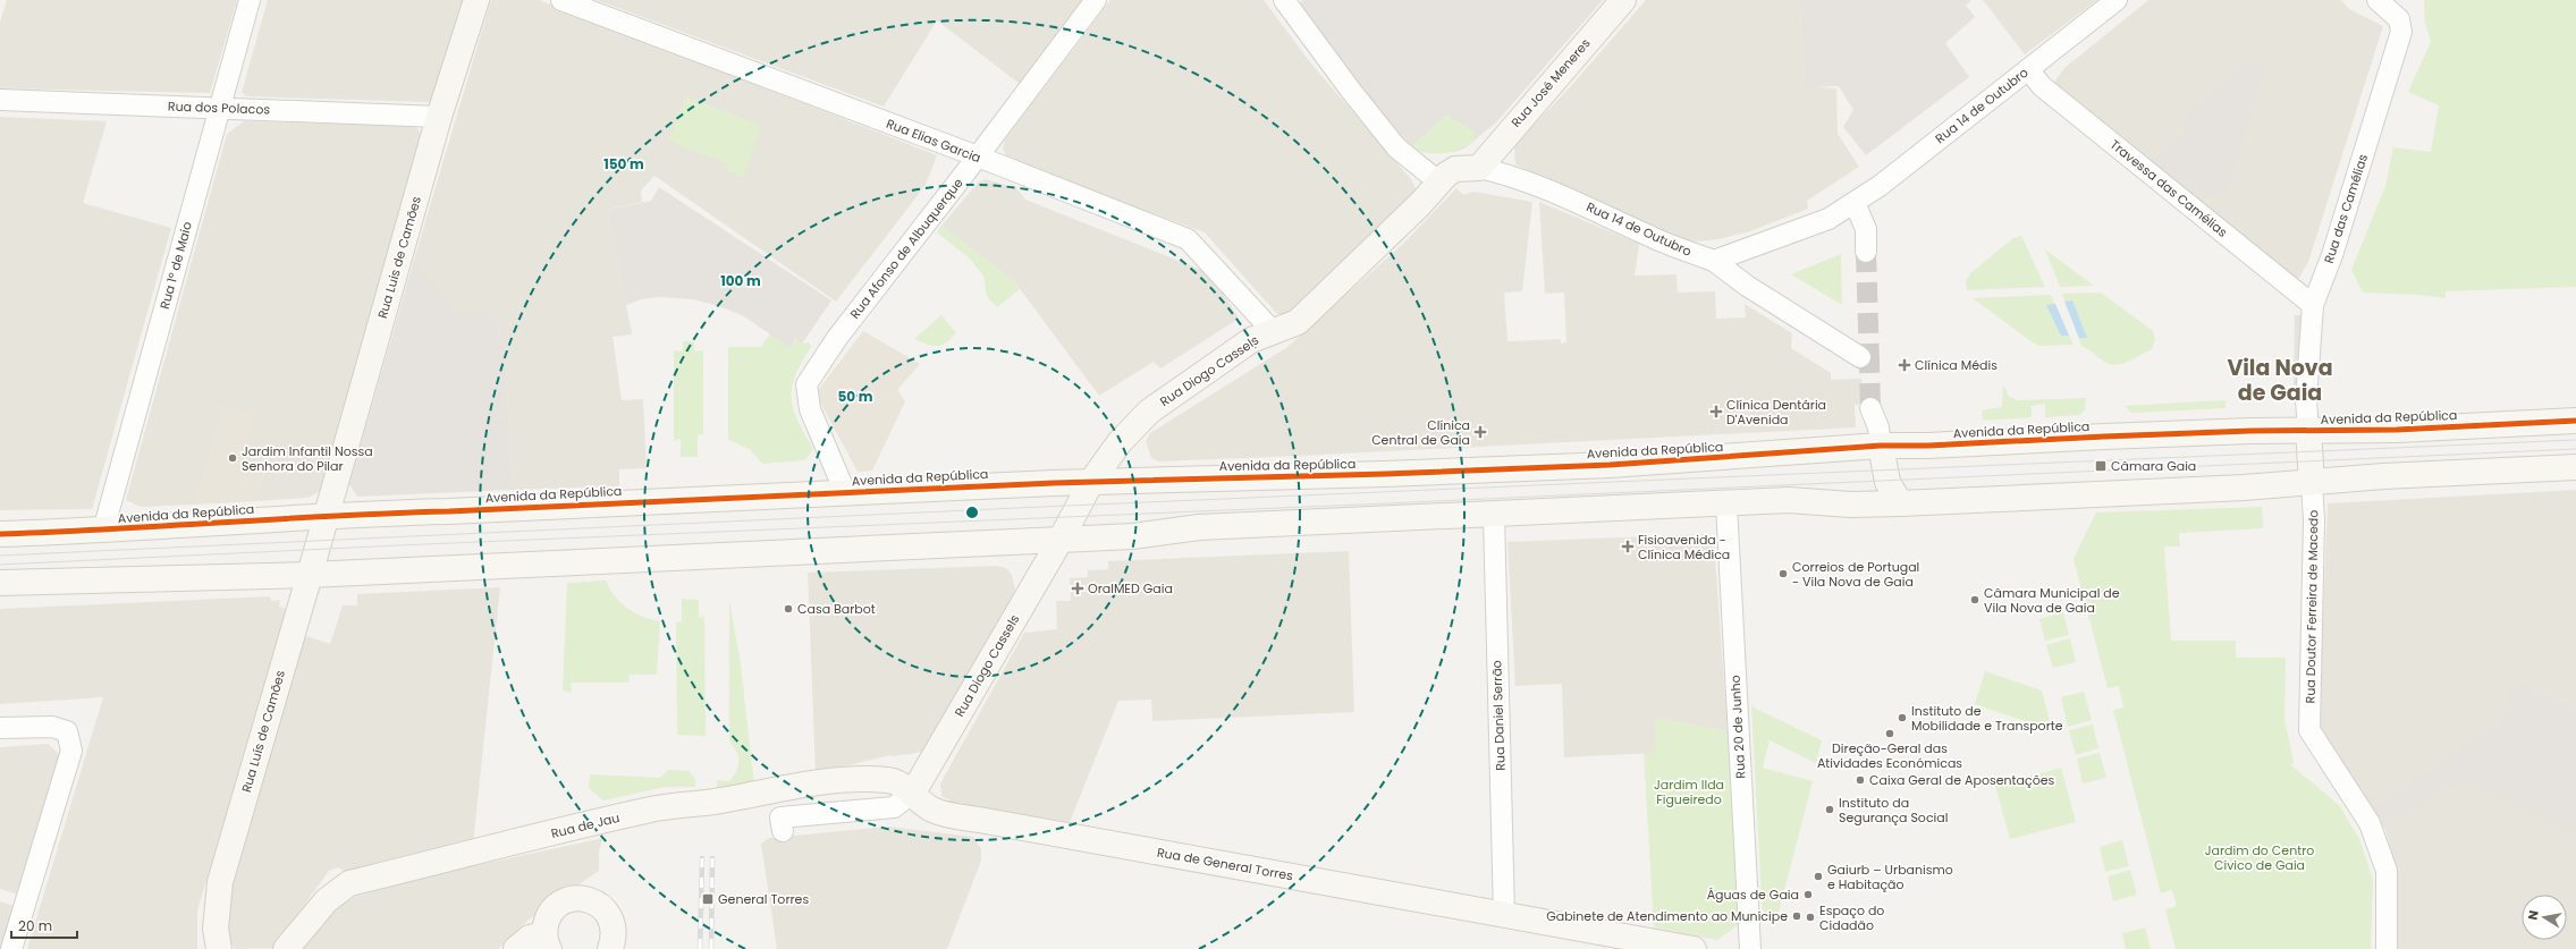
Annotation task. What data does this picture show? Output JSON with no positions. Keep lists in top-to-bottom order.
{
  "streets": {
    "main road": [
      "Rua José Meneres",
      "Rua 14 de Outubro",
      "Rua Luis de Camões",
      "Rua Diogo Cassels",
      "Avenida da República",
      "Rua Luís de Camões",
      "Rua de Jau",
      "Rua de General Torres"
    ],
    "street": [
      "Rua dos Polacos",
      "Rua Elias Garcia",
      "Travessa das Camélias",
      "Rua das Camélias",
      "Rua Afonso de Albuquerque",
      "Rua 1º de Maio",
      "Rua Doutor Ferreira de Macedo",
      "Rua Daniel Serrão",
      "Rua 20 de Junho"
    ]
  },
  "crossings": [
    ["Rua José Meneres", "Rua 14 de Outubro"],
    ["Rua 14 de Outubro", "Travessa das Camélias"],
    ["Rua 14 de Outubro", "Rua Diogo Cassels"],
    ["Rua dos Polacos", "Rua Luis de Camões"],
    ["Rua dos Polacos", "Rua 1º de Maio"],
    ["Rua Elias Garcia", "Rua Afonso de Albuquerque"],
    ["Rua Elias Garcia", "Rua Diogo Cassels"],
    ["Travessa das Camélias", "Rua das Camélias"],
    ["Rua das Camélias", "Avenida da República"],
    ["Rua Afonso de Albuquerque", "Avenida da República"],
    ["Rua Luis de Camões", "Avenida da República"],
    ["Rua Luis de Camões", "Rua Luís de Camões"],
    ["Rua 1º de Maio", "Avenida da República"],
    ["Rua Diogo Cassels", "Avenida da República"],
    ["Rua Diogo Cassels", "Rua de Jau"],
    ["Rua Diogo Cassels", "Rua de General Torres"],
    ["Avenida da República", "Rua Luís de Camões"],
    ["Rua Daniel Serrão", "Rua de General Torres"],
    ["Rua de Jau", "Rua de General Torres"]
  ],
  "districts": ["Vila Nova de Gaia"],
  "parks": ["Jardim Ilda Figueiredo", "Jardim do Centro Cívico de Gaia"],
  "places": {
    "health": [
      "Clínica Médis",
      "Clínica Dentária D'Avenida",
      "Clínica Central de Gaia",
      "Fisioavenida - Clínica Médica",
      "OralMED Gaia"
    ],
    "other": [
      "Jardim Infantil Nossa Senhora do Pilar",
      "Correios de Portugal - Vila Nova de Gaia",
      "Câmara Municipal de Vila Nova de Gaia",
      "Casa Barbot",
      "Instituto de Mobilidade e Transporte",
      "Direção-Geral das Atividades Económicas",
      "Caixa Geral de Aposentações",
      "Instituto da Segurança Social",
      "Gaiurb – Urbanismo e Habitação",
      "Águas de Gaia",
      "Gabinete de Atendimento ao Munícipe",
      "Espaço do Cidadão"
    ],
    "transit": ["Câmara Gaia", "General Torres"]
  },
  "scale_bar": "20 m",
  "north": "left",
  "rings": ["150 m", "100 m", "50 m"]
}
